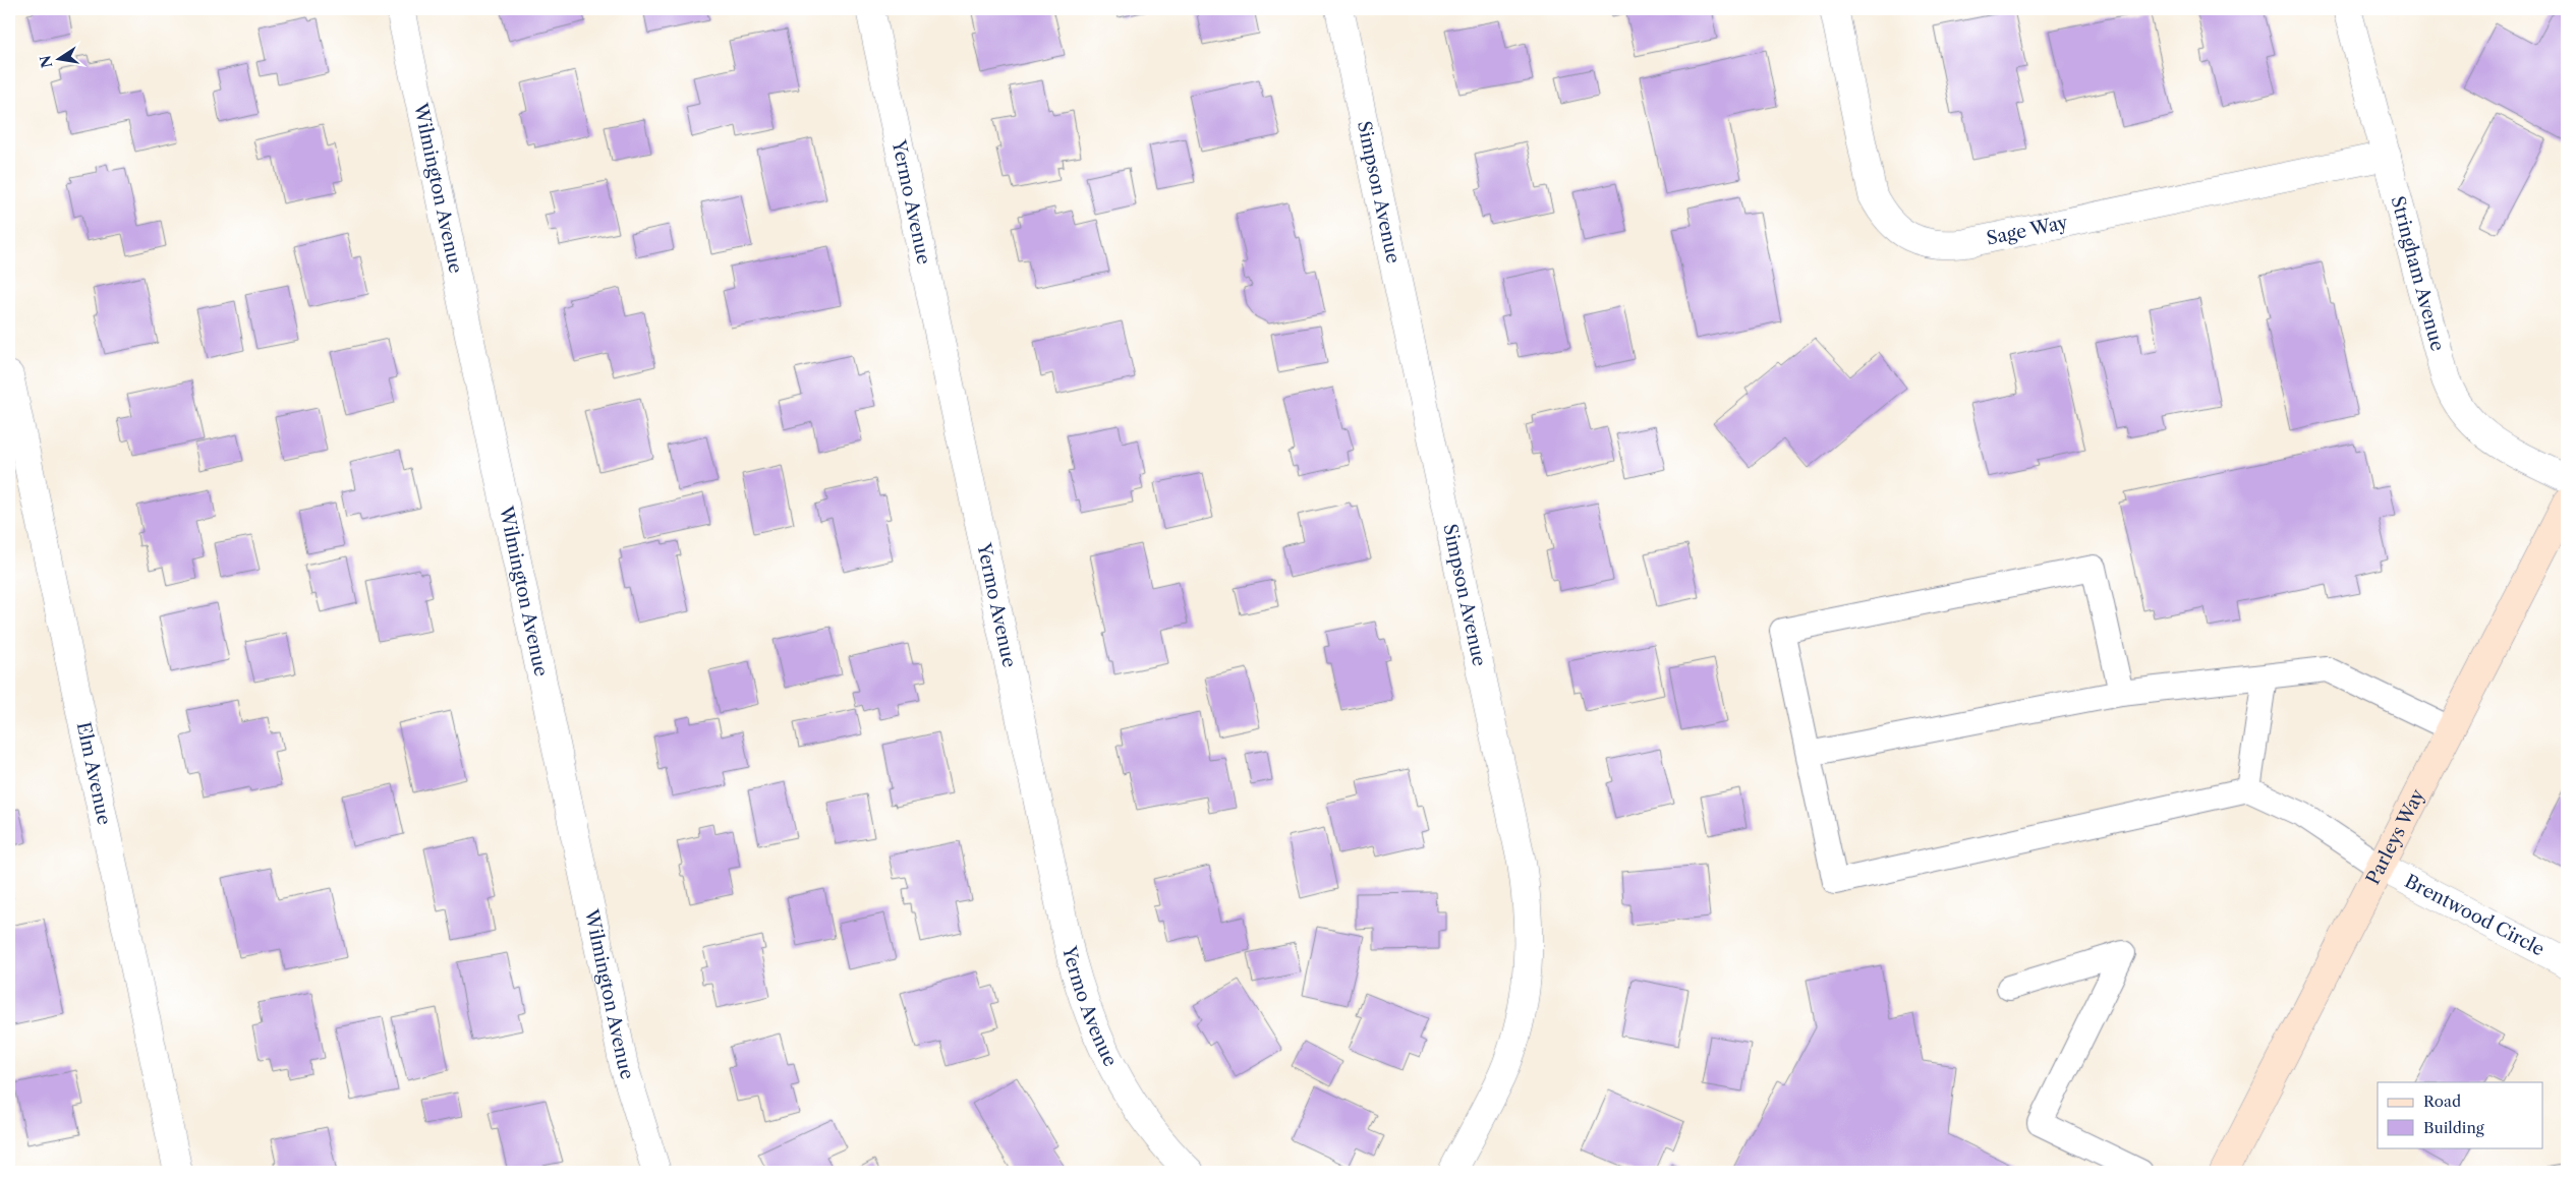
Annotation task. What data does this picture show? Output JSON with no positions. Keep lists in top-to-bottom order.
{
  "streets": {
    "main road": ["Parleys Way"],
    "street": [
      "Wilmington Avenue",
      "Simpson Avenue",
      "Yermo Avenue",
      "Sage Way",
      "Stringham Avenue",
      "Elm Avenue",
      "Brentwood Circle"
    ]
  },
  "crossings": [
    ["Sage Way", "Stringham Avenue"],
    ["Parleys Way", "Brentwood Circle"]
  ],
  "legend": ["Road", "Building"],
  "north": "left"
}
